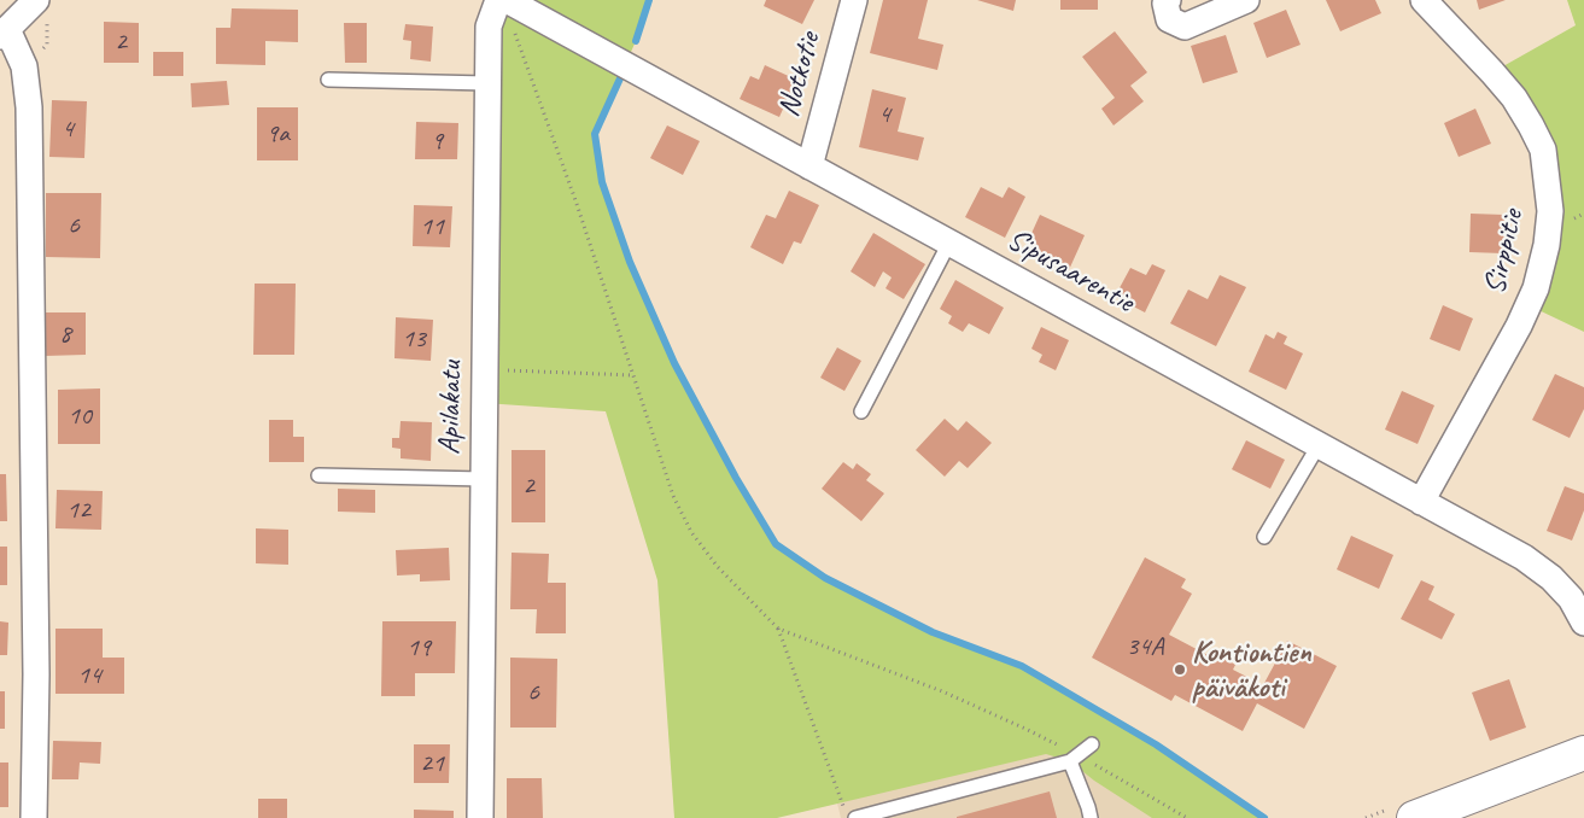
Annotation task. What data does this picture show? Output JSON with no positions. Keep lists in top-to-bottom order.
{
  "streets": {
    "street": [
      "Notkotie",
      "Sirppitie",
      "Sipusaarentie",
      "Apilakatu"
    ]
  },
  "crossings": [
    ["Notkotie", "Sipusaarentie"],
    ["Sirppitie", "Sipusaarentie"]
  ],
  "places": ["Kontiontien päiväkoti"],
  "house_numbers": [
    "2",
    "4",
    "4",
    "9a",
    "9",
    "6",
    "11",
    "8",
    "13",
    "10",
    "2",
    "12",
    "34A",
    "19",
    "14",
    "6",
    "21"
  ]
}
